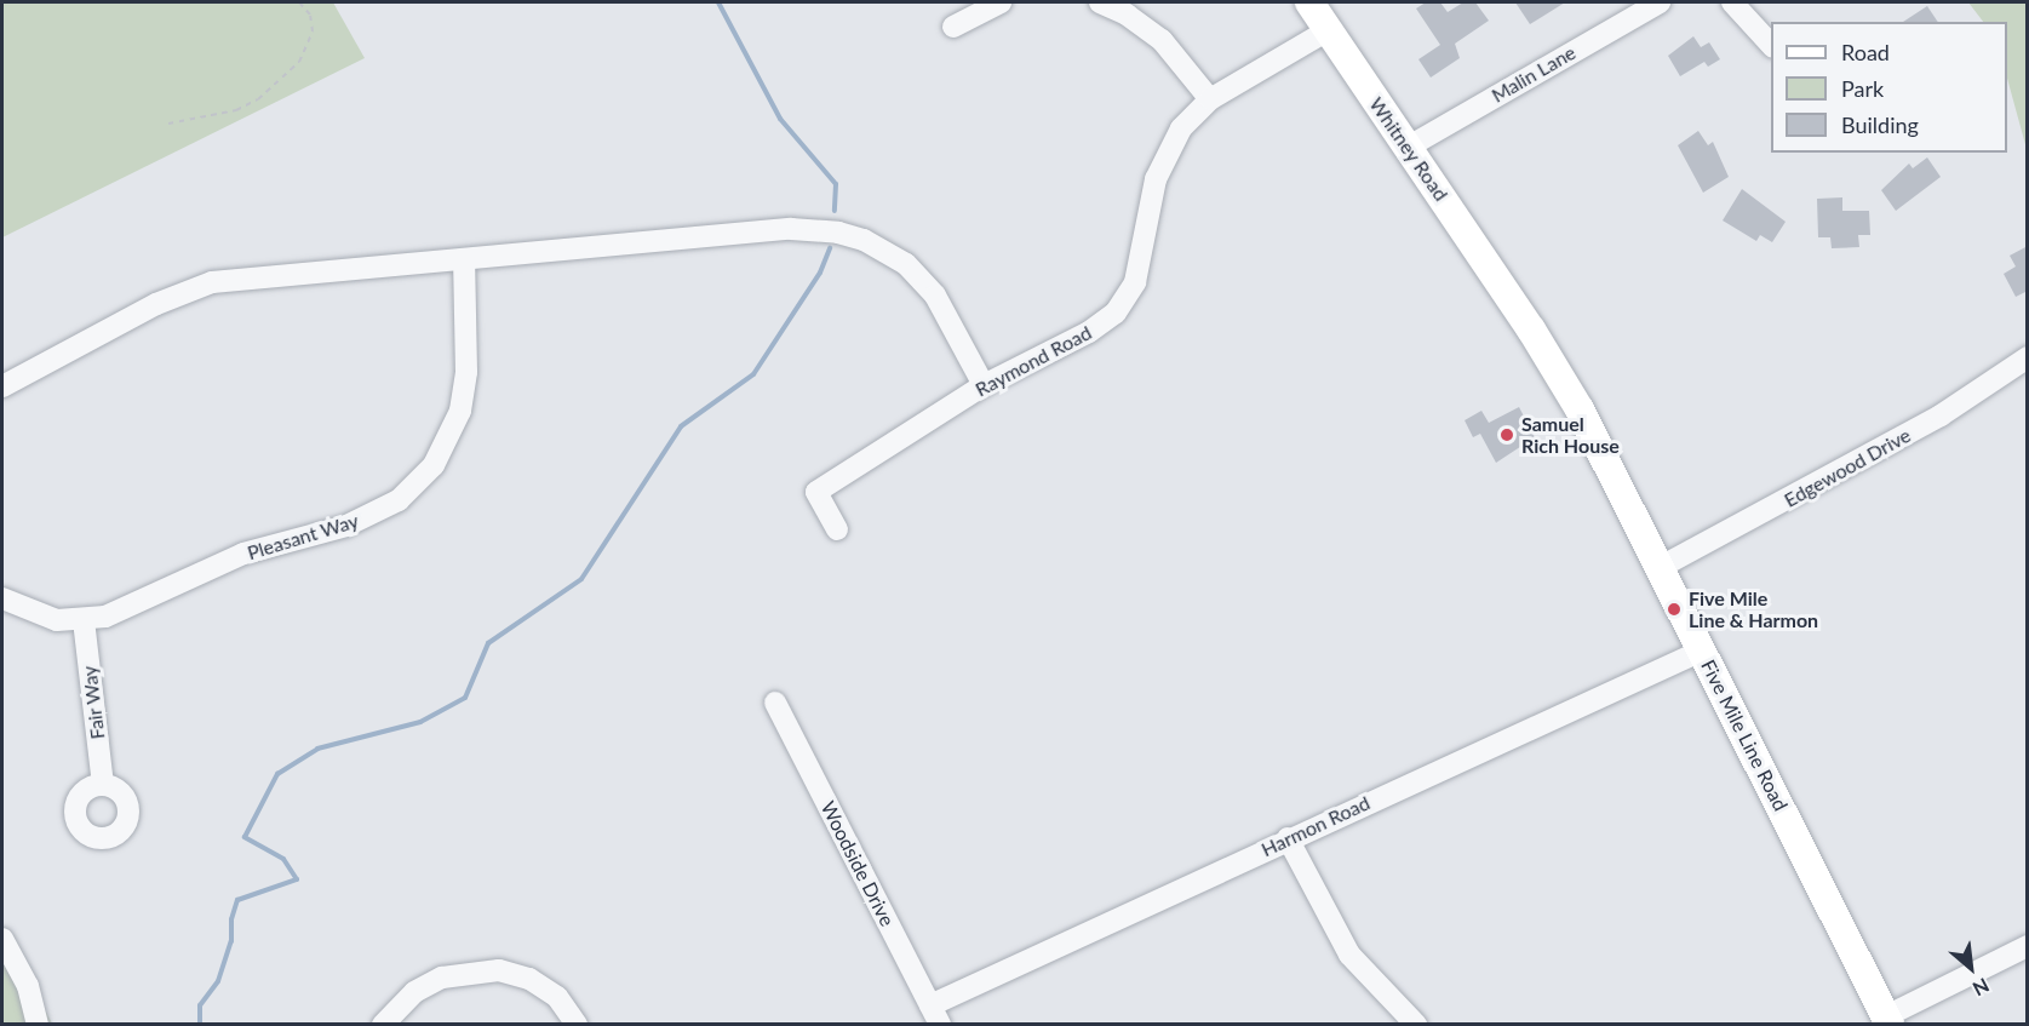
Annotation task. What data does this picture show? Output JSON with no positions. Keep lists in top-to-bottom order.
{
  "streets": {
    "main road": ["Whitney Road", "Five Mile Line Road"],
    "street": [
      "Malin Lane",
      "Raymond Road",
      "Edgewood Drive",
      "Pleasant Way",
      "Fair Way",
      "Harmon Road",
      "Woodside Drive"
    ]
  },
  "crossings": [
    ["Malin Lane", "Whitney Road"],
    ["Whitney Road", "Raymond Road"],
    ["Whitney Road", "Five Mile Line Road"],
    ["Edgewood Drive", "Five Mile Line Road"],
    ["Pleasant Way", "Fair Way"],
    ["Five Mile Line Road", "Harmon Road"],
    ["Harmon Road", "Woodside Drive"]
  ],
  "places": ["Samuel Rich House", "Five Mile Line & Harmon"],
  "legend": ["Road", "Park", "Building"],
  "north": "bottom right"
}
